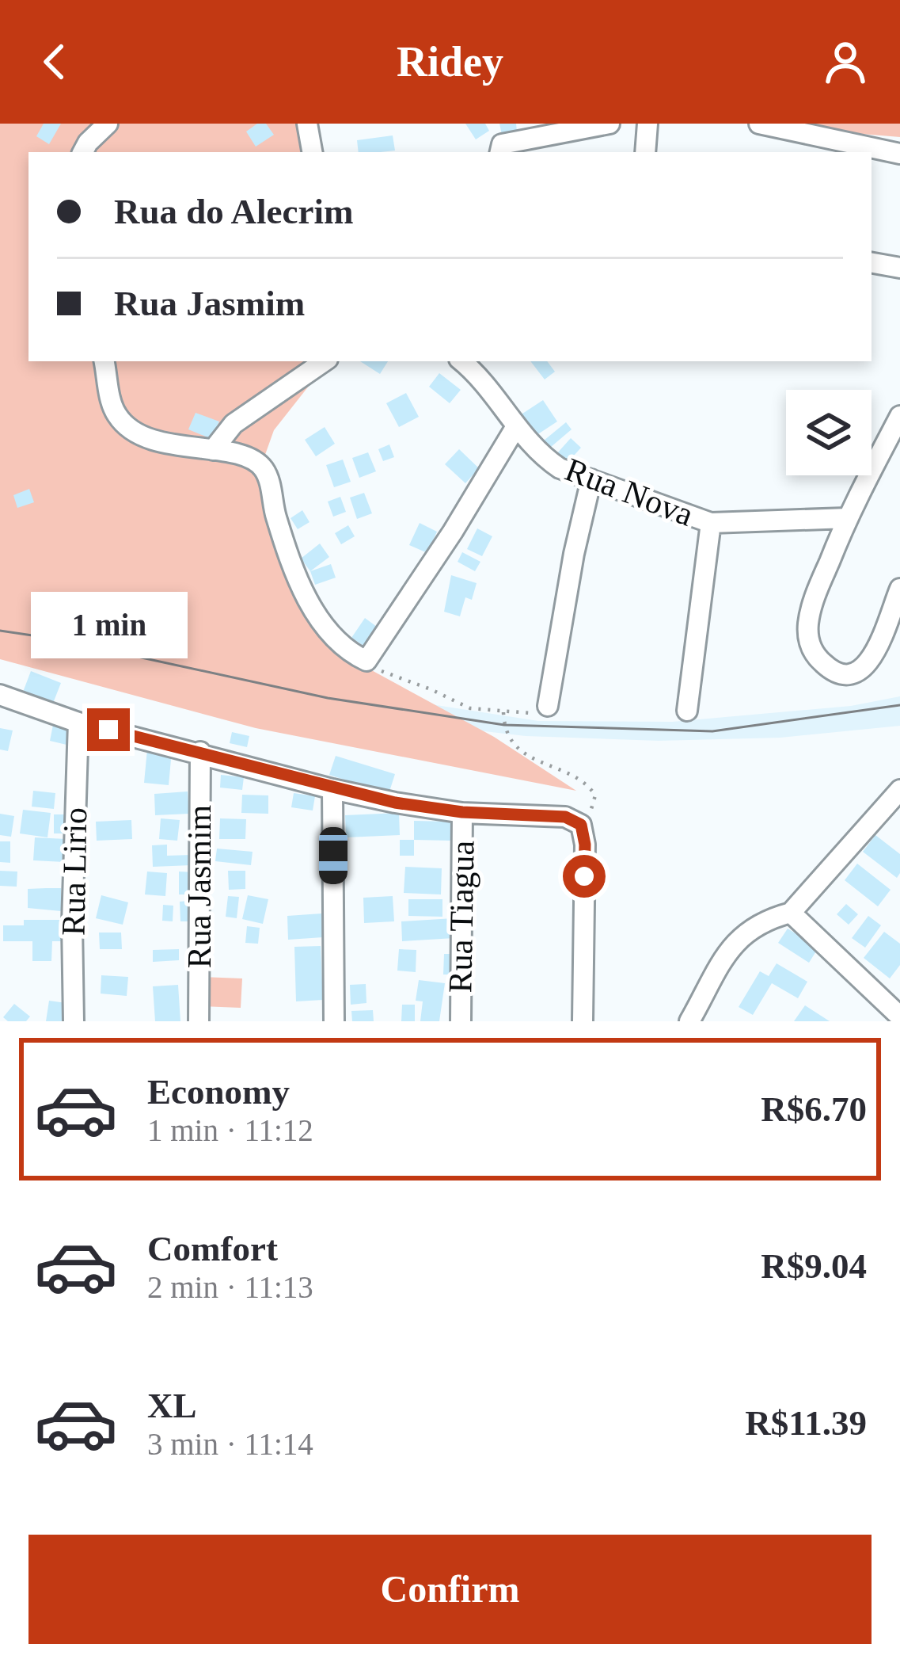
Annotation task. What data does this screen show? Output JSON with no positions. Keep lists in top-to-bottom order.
{
  "streets": {
    "street": [
      "Rua Nova",
      "Rua Lirio",
      "Rua Jasmim",
      "Rua Tiagua"
    ]
  },
  "crossings": [
    ["Rua Lirio", "Rua Jasmim"],
    ["Rua Jasmim", "Rua Tiagua"]
  ],
  "page": {
    "header": "Ridey",
    "banner": ["Rua do Alecrim", "Rua Jasmim"],
    "bubble": "1 min",
    "list": [
      {
        "name": "Economy",
        "note": "1 min · 11:12",
        "value": "R$6.70"
      },
      {
        "name": "Comfort",
        "note": "2 min · 11:13",
        "value": "R$9.04"
      },
      {
        "name": "XL",
        "note": "3 min · 11:14",
        "value": "R$11.39"
      }
    ],
    "buttons": "Confirm"
  }
}
